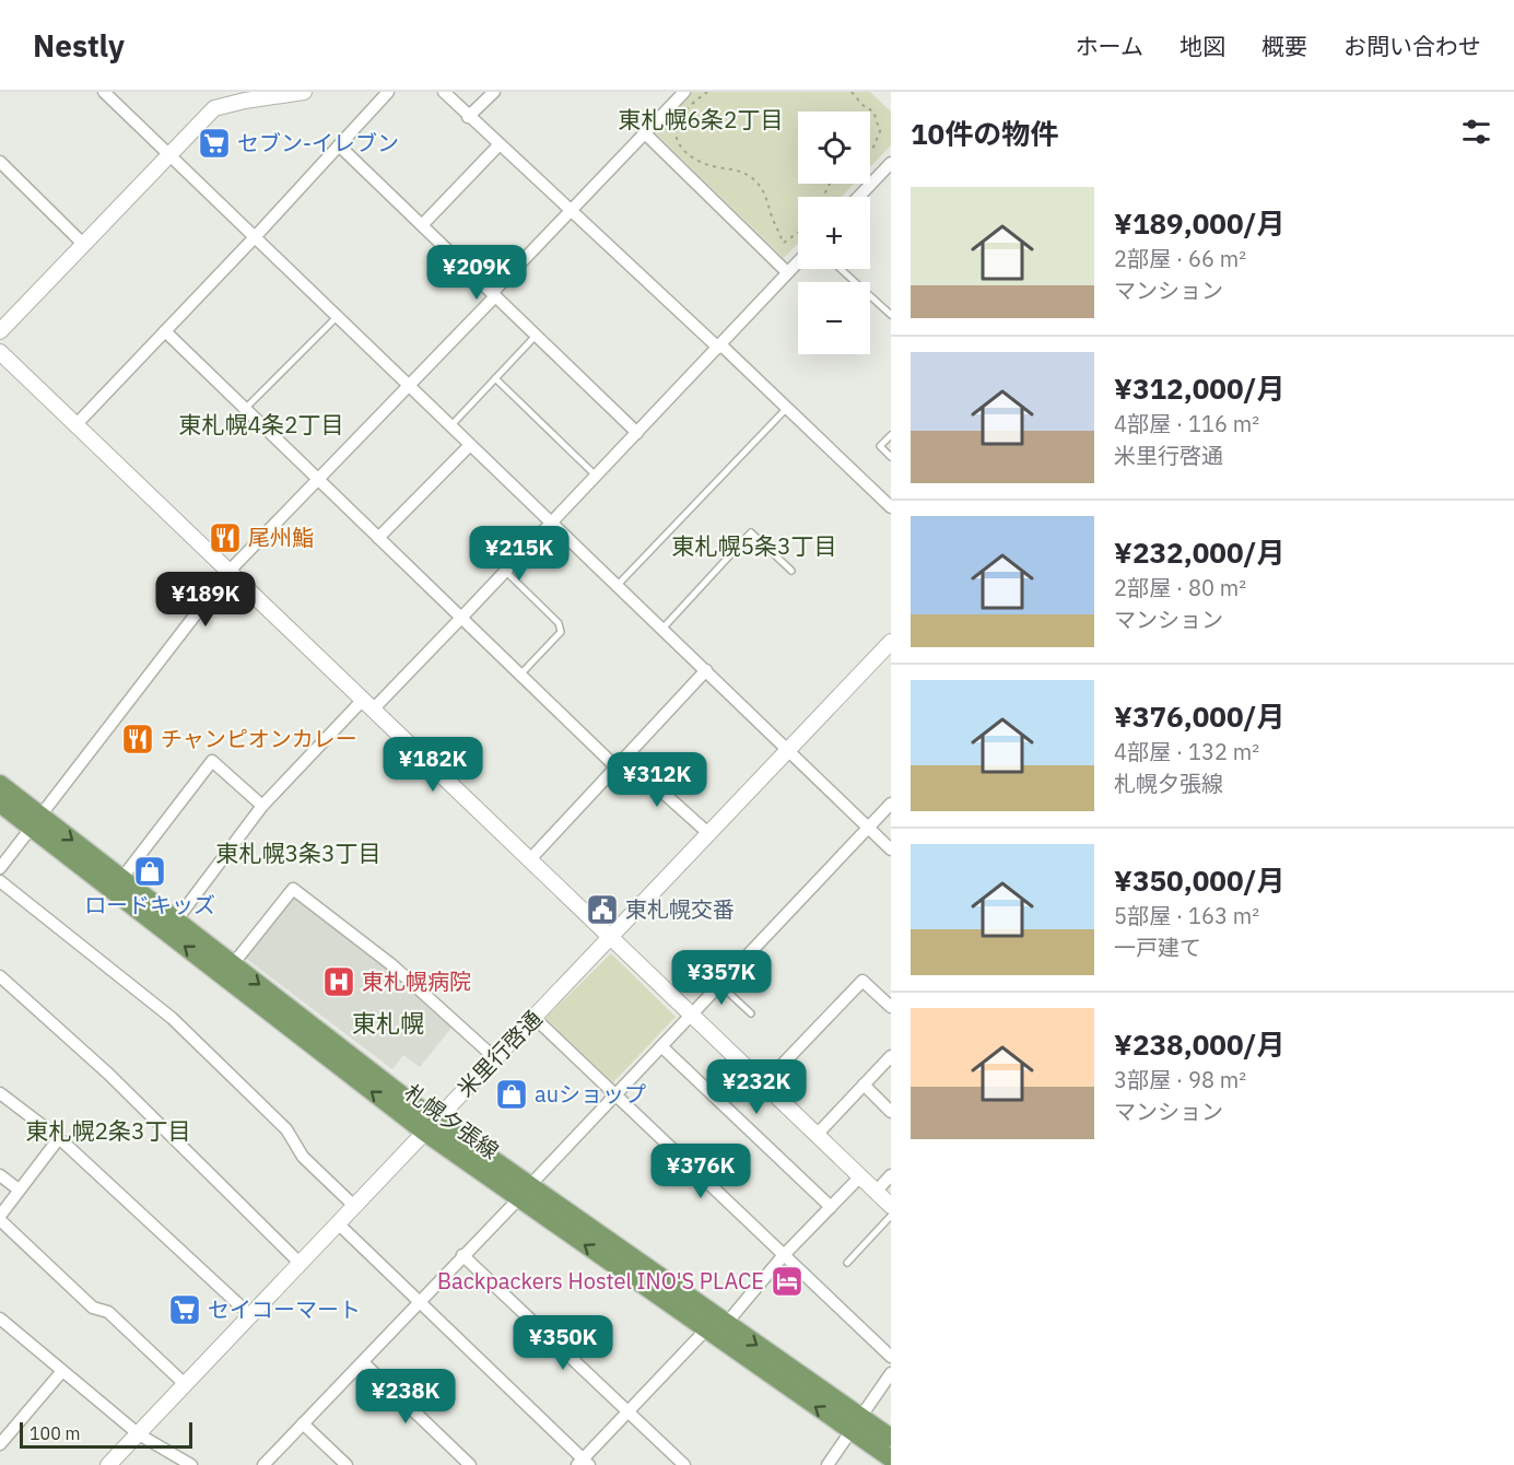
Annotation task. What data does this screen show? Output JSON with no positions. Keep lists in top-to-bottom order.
{
  "streets": {
    "main road": ["札幌夕張線"],
    "street": ["米里行啓通"]
  },
  "crossings": [
    ["米里行啓通", "札幌夕張線"]
  ],
  "districts": [
    "東札幌6条2丁目",
    "東札幌4条2丁目",
    "東札幌5条3丁目",
    "東札幌3条3丁目",
    "東札幌",
    "東札幌2条3丁目"
  ],
  "places": {
    "supermarket": ["セブン-イレブン", "セイコーマート"],
    "restaurant": ["尾州鮨", "チャンピオンカレー"],
    "shop": ["ロードキッズ", "auショップ"],
    "public building": ["東札幌交番"],
    "hospital": ["東札幌病院"],
    "hotel": ["Backpackers Hostel INO'S PLACE"]
  },
  "scale_bar": "100 m",
  "page": {
    "header": "Nestly",
    "nav": [
      "ホーム",
      "地図",
      "概要",
      "お問い合わせ"
    ],
    "heading": "10件の物件",
    "map_buttons": ["+", "−"],
    "list": [
      {
        "name": "¥189,000/月",
        "note": "2部屋 · 66 m² · マンション"
      },
      {
        "name": "¥312,000/月",
        "note": "4部屋 · 116 m² · 米里行啓通"
      },
      {
        "name": "¥232,000/月",
        "note": "2部屋 · 80 m² · マンション"
      },
      {
        "name": "¥376,000/月",
        "note": "4部屋 · 132 m² · 札幌夕張線"
      },
      {
        "name": "¥350,000/月",
        "note": "5部屋 · 163 m² · 一戸建て"
      },
      {
        "name": "¥238,000/月",
        "note": "3部屋 · 98 m² · マンション"
      }
    ],
    "price": [
      "¥209K",
      "¥215K",
      "¥189K",
      "¥182K",
      "¥312K",
      "¥357K",
      "¥232K",
      "¥376K",
      "¥350K",
      "¥238K"
    ],
    "scale": "100 m"
  }
}
